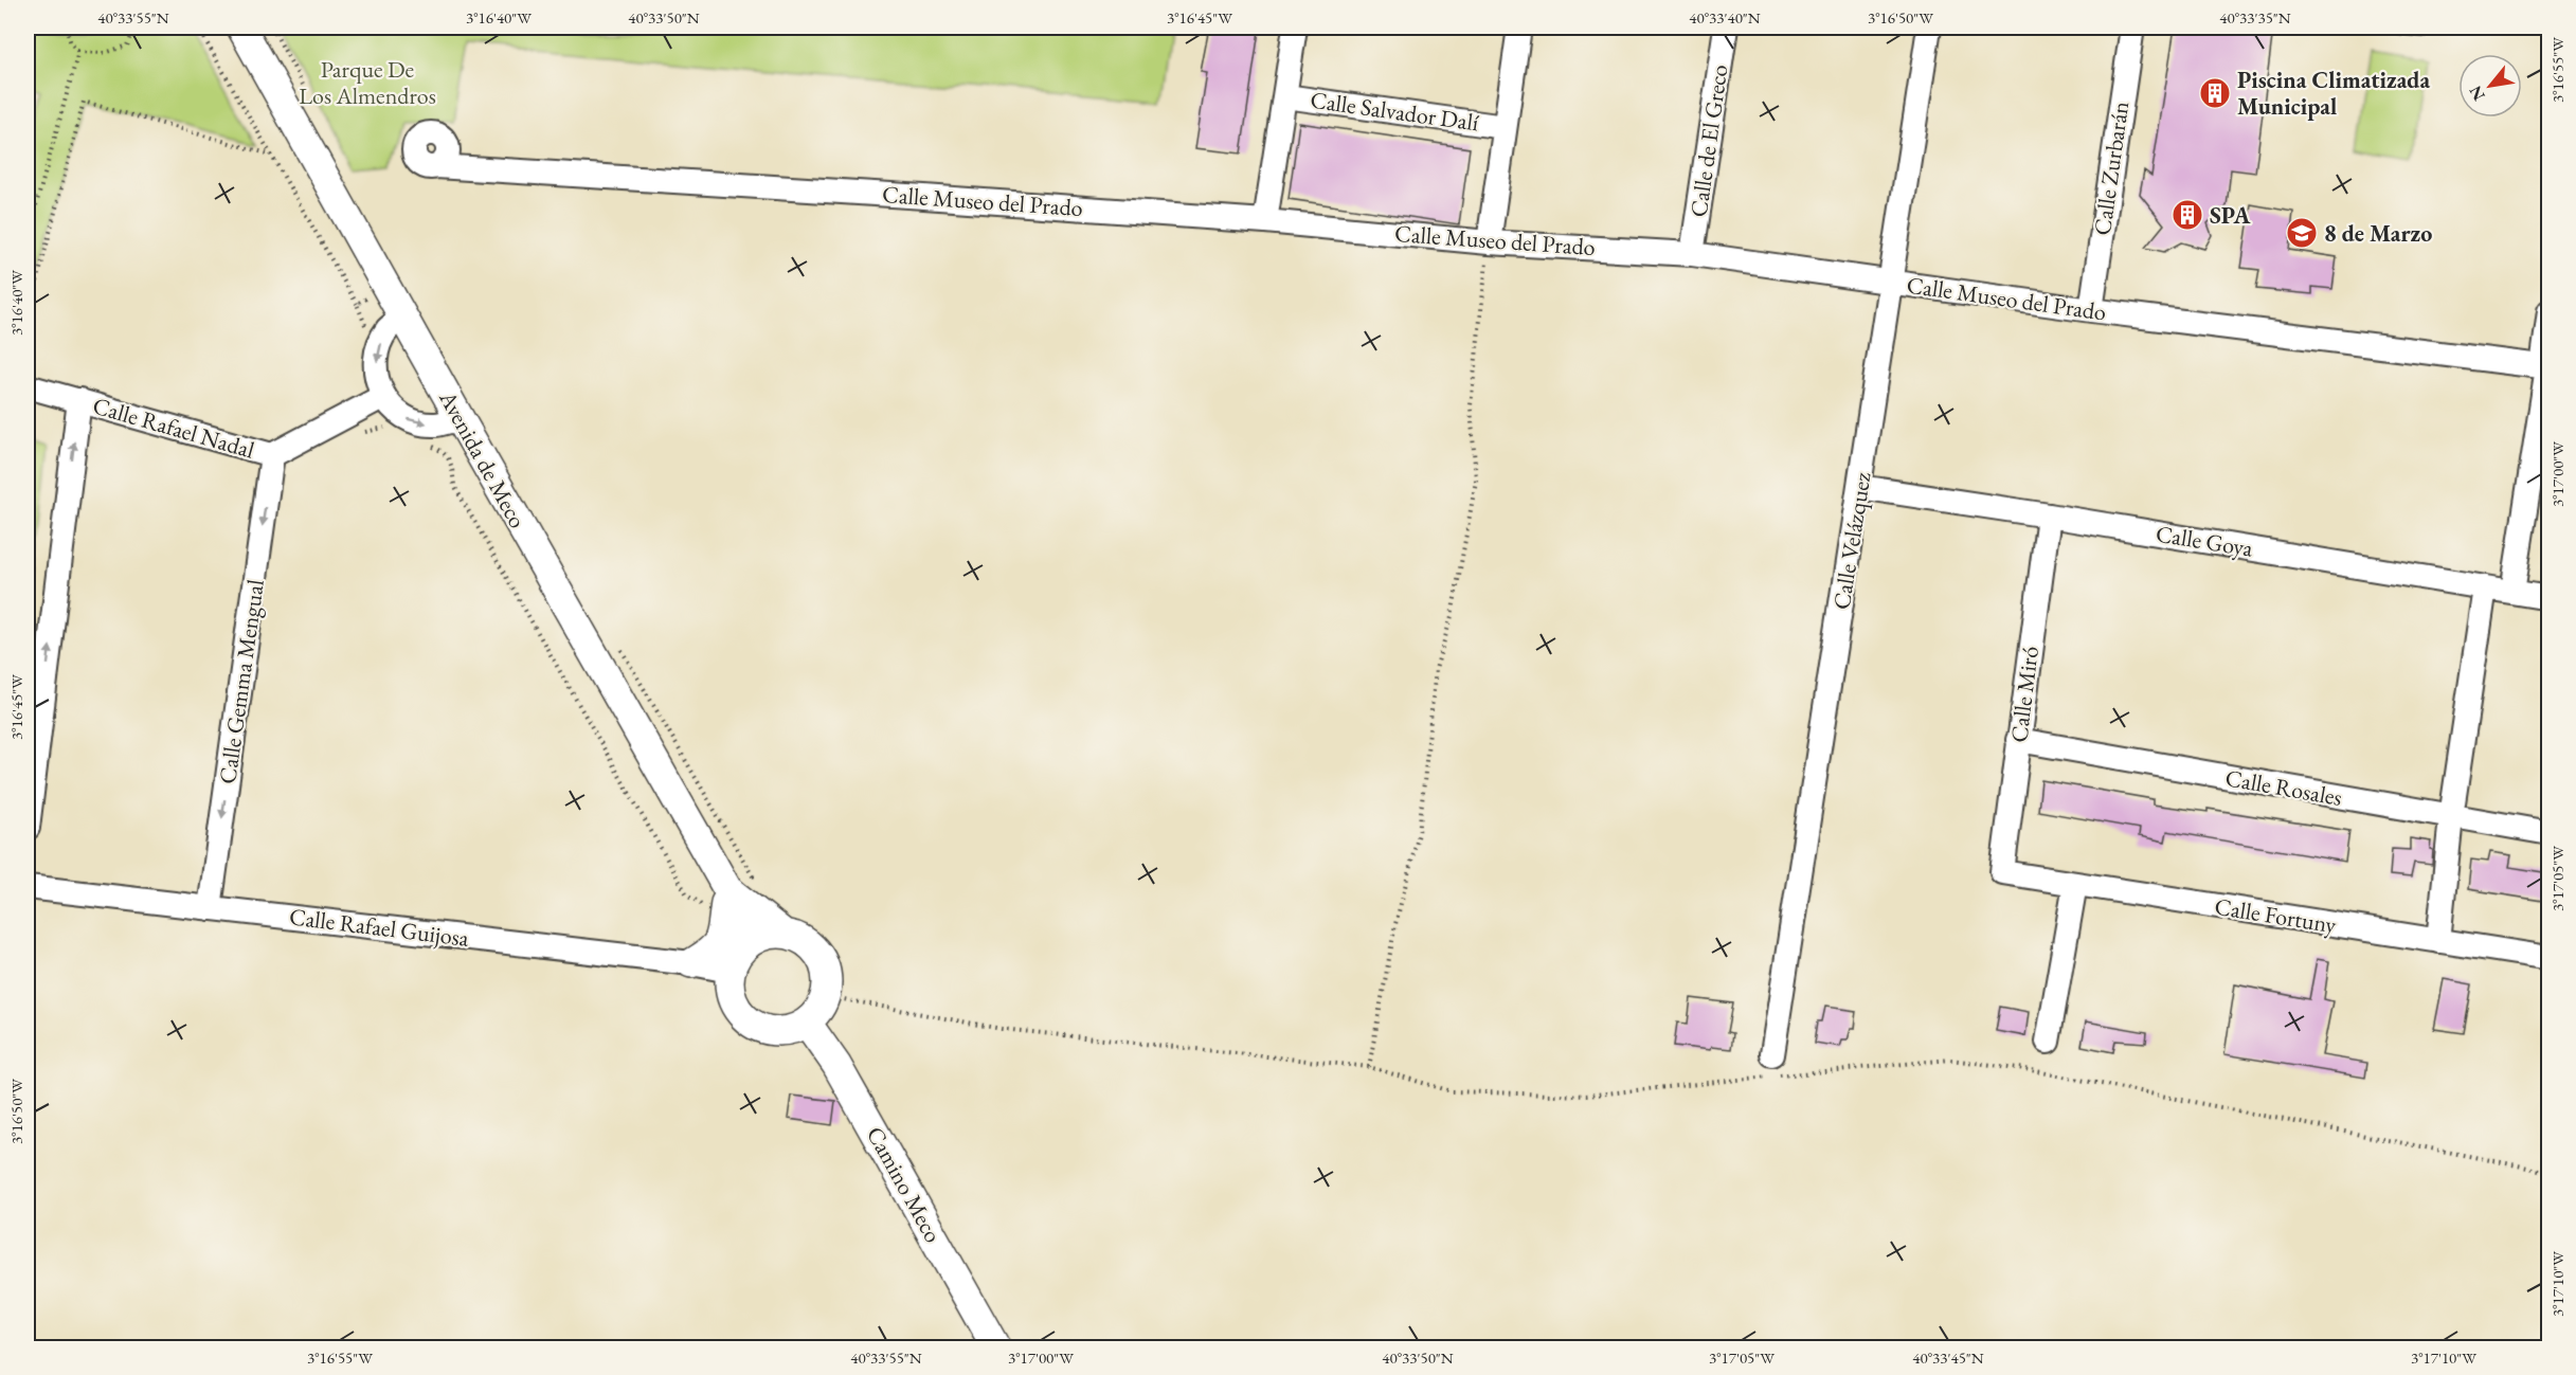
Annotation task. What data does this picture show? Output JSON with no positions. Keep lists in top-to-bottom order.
{
  "streets": {
    "street": [
      "Calle Salvador Dalí",
      "Calle de El Greco",
      "Calle Zurbarán",
      "Calle Museo del Prado",
      "Calle Rafael Nadal",
      "Avenida de Meco",
      "Calle Velázquez",
      "Calle Goya",
      "Calle Gemma Mengual",
      "Calle Miró",
      "Calle Rosales",
      "Calle Fortuny",
      "Calle Rafael Guijosa",
      "Camino Meco"
    ]
  },
  "crossings": [
    ["Calle de El Greco", "Calle Museo del Prado"],
    ["Calle Zurbarán", "Calle Museo del Prado"],
    ["Calle Museo del Prado", "Calle Velázquez"],
    ["Calle Rafael Nadal", "Calle Gemma Mengual"],
    ["Avenida de Meco", "Calle Rafael Guijosa"],
    ["Avenida de Meco", "Camino Meco"],
    ["Calle Velázquez", "Calle Goya"],
    ["Calle Goya", "Calle Miró"],
    ["Calle Gemma Mengual", "Calle Rafael Guijosa"],
    ["Calle Miró", "Calle Rosales"],
    ["Calle Miró", "Calle Fortuny"],
    ["Calle Rafael Guijosa", "Camino Meco"]
  ],
  "parks": ["Parque De Los Almendros"],
  "places": {
    "building": ["Piscina Climatizada Municipal", "SPA"],
    "school or university": ["8 de Marzo"]
  },
  "north": "bottom left",
  "coordinates": [
    "40°33'55\"N",
    "3°16'40\"W",
    "40°33'50\"N",
    "3°16'45\"W",
    "40°33'40\"N",
    "3°16'50\"W",
    "40°33'35\"N",
    "3°16'55\"W",
    "3°17'00\"W",
    "3°17'05\"W",
    "3°17'10\"W",
    "40°33'45\"N"
  ]
}
